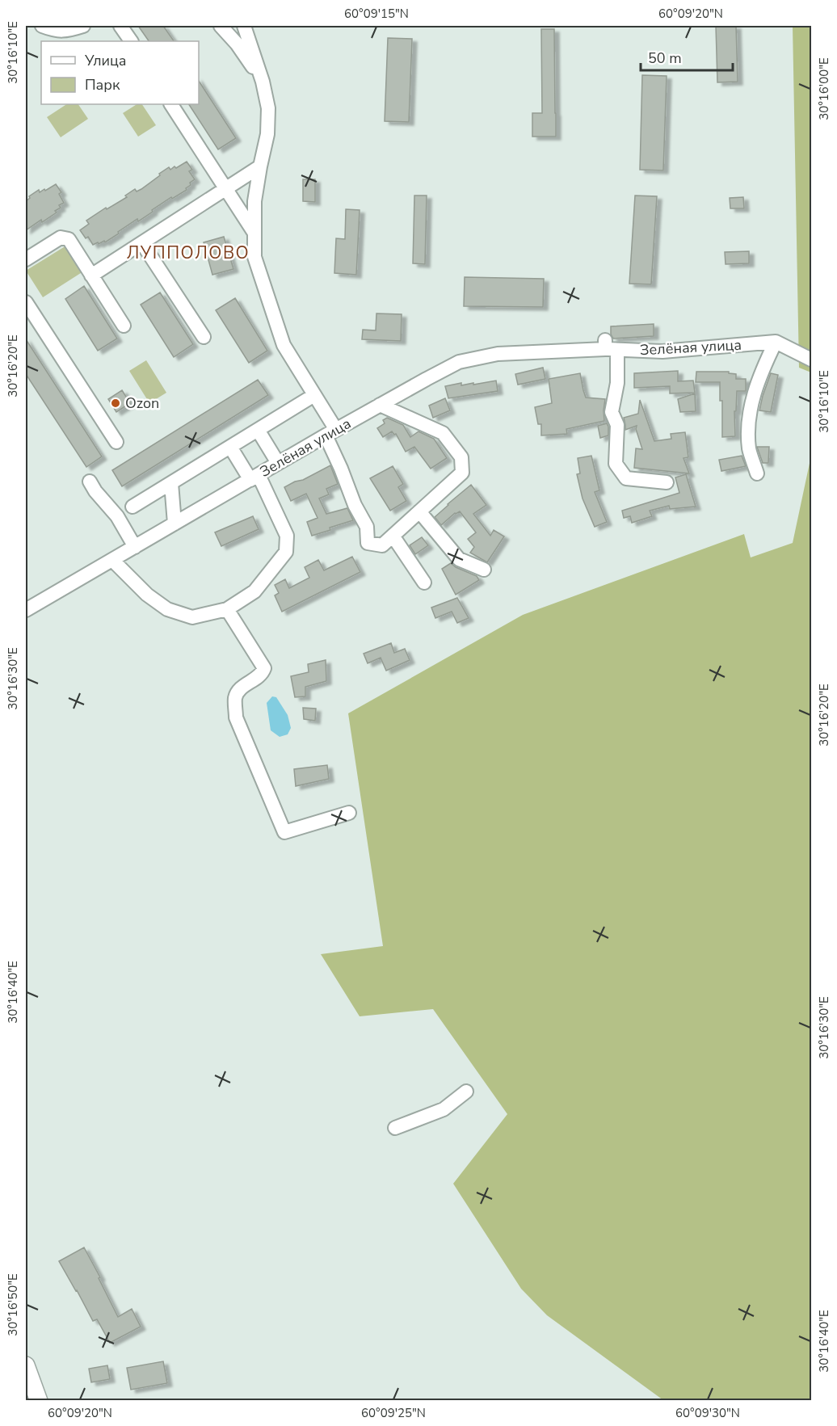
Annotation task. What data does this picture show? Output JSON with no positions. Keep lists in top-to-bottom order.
{
  "streets": {
    "street": ["Зелёная улица"]
  },
  "districts": ["ЛУППОЛОВО"],
  "places": ["Ozon"],
  "legend": ["Улица", "Парк"],
  "scale_bar": "50 m",
  "coordinates": [
    "60°09'15\"N",
    "60°09'20\"N",
    "30°16'10\"E",
    "30°16'00\"E",
    "30°16'20\"E",
    "30°16'30\"E",
    "30°16'40\"E",
    "30°16'50\"E",
    "60°09'25\"N",
    "60°09'30\"N"
  ]
}
